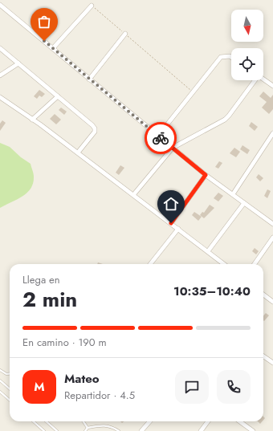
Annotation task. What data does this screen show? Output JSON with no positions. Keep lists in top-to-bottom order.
{
  "north": "bottom",
  "page": {
    "heading": ["2 min", "Llega en", "10:35–10:40"],
    "panel": ["Mateo", "Repartidor · 4.5"],
    "bar": "En camino · 190 m",
    "round": "M"
  }
}
